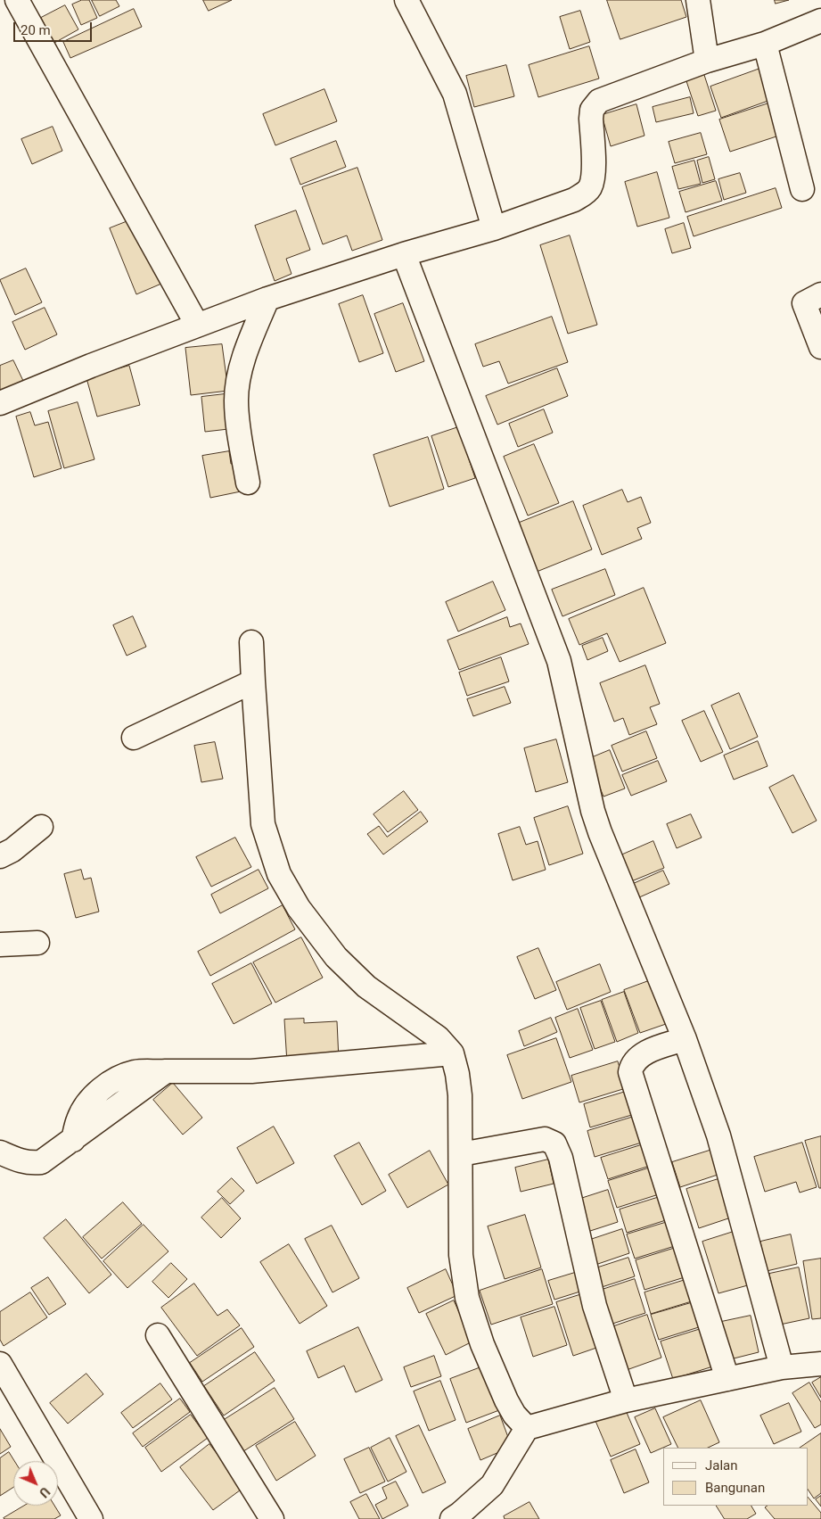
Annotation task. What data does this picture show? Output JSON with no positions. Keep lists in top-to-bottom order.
{
  "legend": ["Jalan", "Bangunan"],
  "scale_bar": "20 m",
  "north": "bottom right"
}
